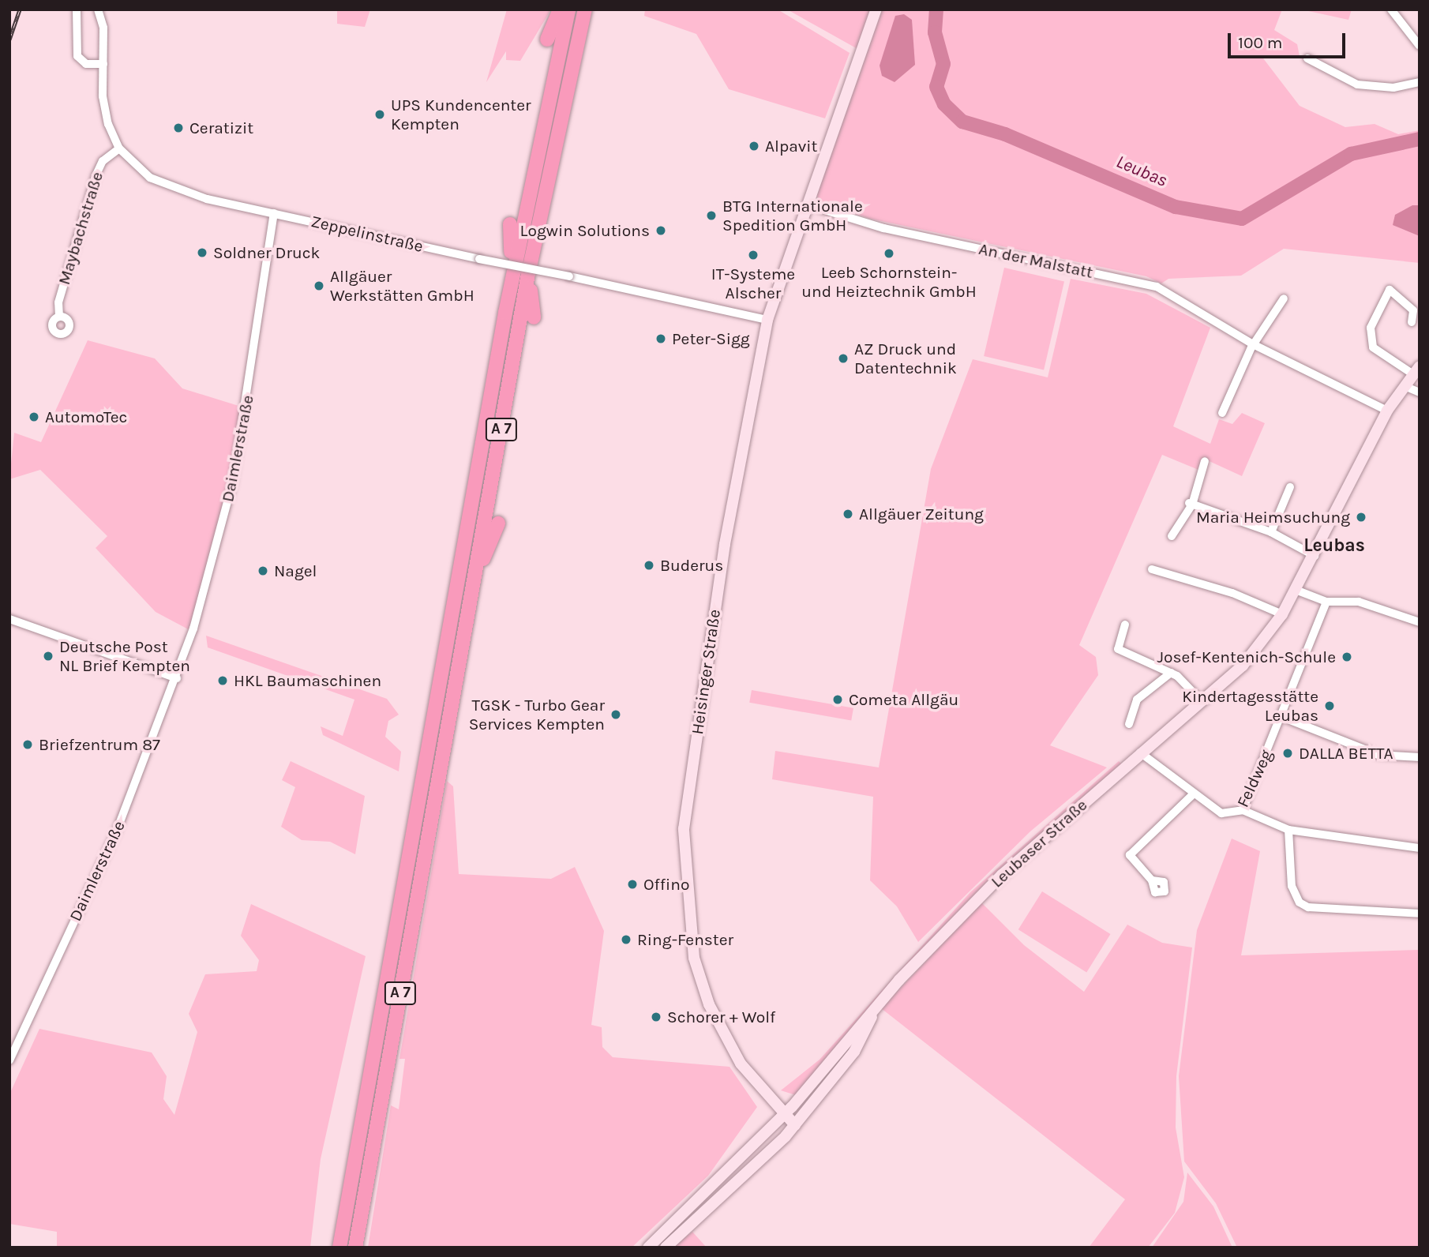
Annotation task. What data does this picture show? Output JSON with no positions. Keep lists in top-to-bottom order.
{
  "streets": {
    "highway": ["A 7"],
    "main road": ["Heisinger Straße", "Leubaser Straße"],
    "street": [
      "Maybachstraße",
      "Zeppelinstraße",
      "An der Malstatt",
      "Daimlerstraße",
      "Feldweg"
    ]
  },
  "crossings": [
    ["Maybachstraße", "Zeppelinstraße"],
    ["Zeppelinstraße", "Daimlerstraße"],
    ["Zeppelinstraße", "Heisinger Straße"],
    ["An der Malstatt", "Heisinger Straße"],
    ["An der Malstatt", "Leubaser Straße"],
    ["Heisinger Straße", "Leubaser Straße"],
    ["Feldweg", "Leubaser Straße"]
  ],
  "districts": ["Leubas"],
  "water": ["Leubas"],
  "places": [
    "UPS Kundencenter Kempten",
    "Ceratizit",
    "Alpavit",
    "BTG Internationale Spedition GmbH",
    "Logwin Solutions",
    "Soldner Druck",
    "Leeb Schornstein- und Heiztechnik GmbH",
    "IT-Systeme Alscher",
    "Allgäuer Werkstätten GmbH",
    "Peter-Sigg",
    "AZ Druck und Datentechnik",
    "AutomoTec",
    "Allgäuer Zeitung",
    "Maria Heimsuchung",
    "Buderus",
    "Nagel",
    "Deutsche Post NL Brief Kempten",
    "Josef-Kentenich-Schule",
    "HKL Baumaschinen",
    "Cometa Allgäu",
    "Kindertagesstätte Leubas",
    "TGSK - Turbo Gear Services Kempten",
    "Briefzentrum 87",
    "DALLA BETTA",
    "Offino",
    "Ring-Fenster",
    "Schorer + Wolf"
  ],
  "scale_bar": "100 m"
}
